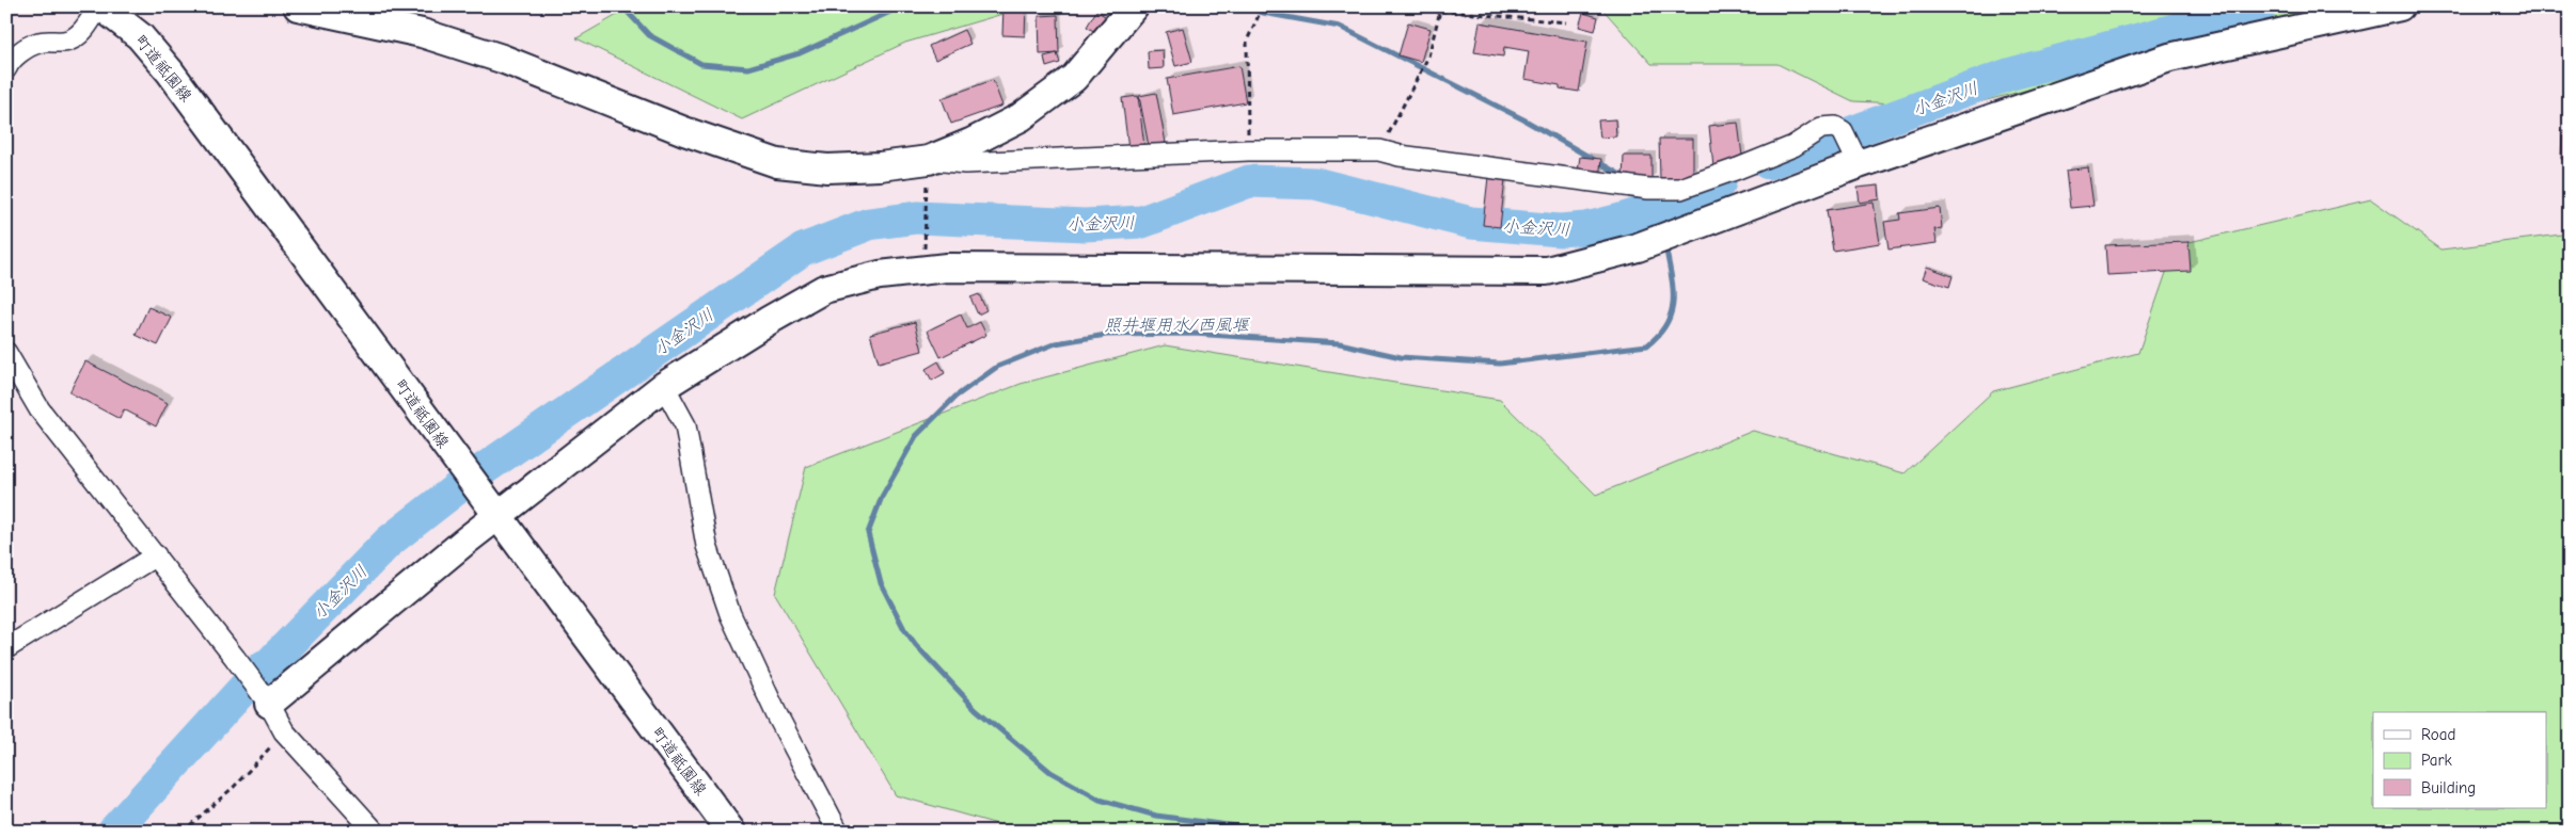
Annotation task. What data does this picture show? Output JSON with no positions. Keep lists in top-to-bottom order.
{
  "streets": {
    "street": ["町道祗園線"]
  },
  "water": ["小金沢川", "照井堰用水/西風堰"],
  "legend": ["Road", "Park", "Building"]
}
